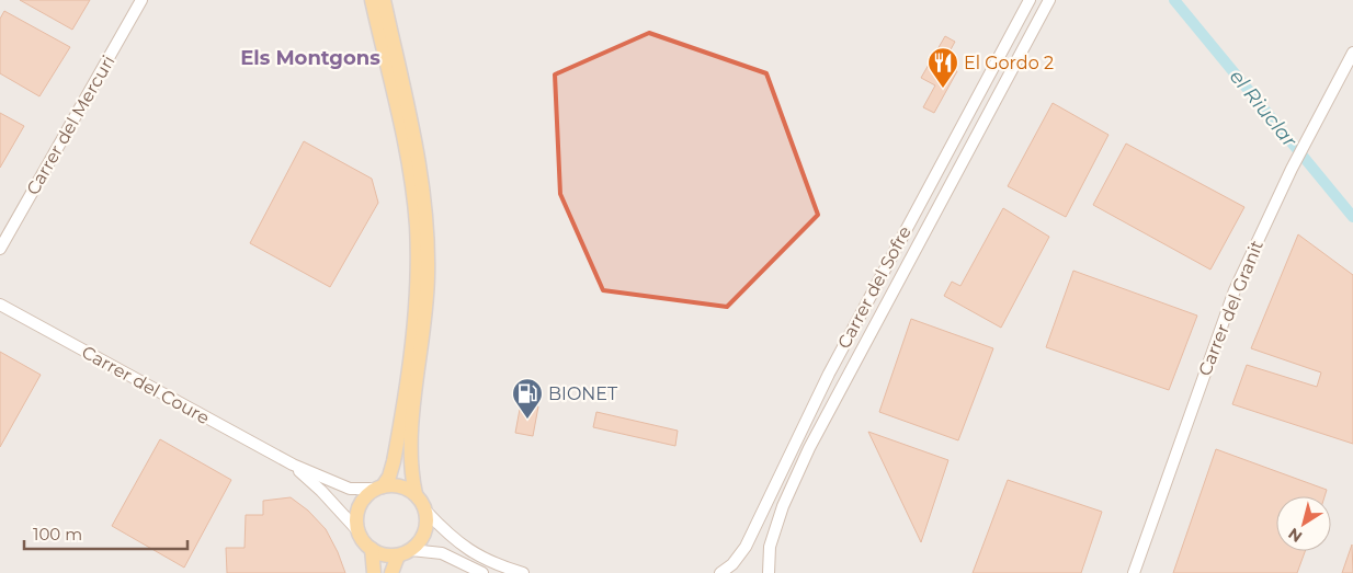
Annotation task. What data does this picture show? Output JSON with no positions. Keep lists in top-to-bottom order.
{
  "streets": {
    "street": [
      "Carrer del Mercuri",
      "Carrer del Sofre",
      "Carrer del Granit",
      "Carrer del Coure"
    ]
  },
  "districts": ["Els Montgons"],
  "water": ["el Riuclar"],
  "places": {
    "restaurant": ["El Gordo 2"],
    "fuel station": ["BIONET"]
  },
  "scale_bar": "100 m",
  "north": "bottom left"
}
